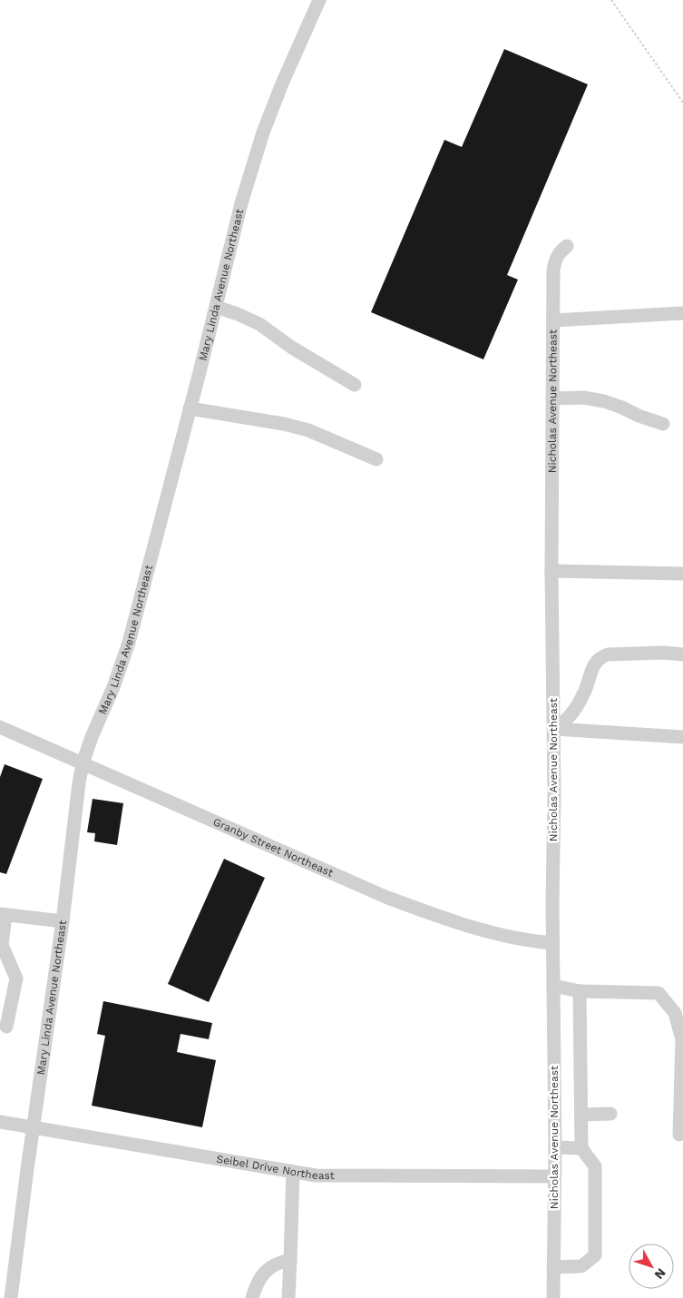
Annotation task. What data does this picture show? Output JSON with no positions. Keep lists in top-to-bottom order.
{
  "streets": {
    "street": [
      "Mary Linda Avenue Northeast",
      "Nicholas Avenue Northeast",
      "Granby Street Northeast",
      "Seibel Drive Northeast"
    ]
  },
  "crossings": [
    ["Mary Linda Avenue Northeast", "Granby Street Northeast"],
    ["Mary Linda Avenue Northeast", "Seibel Drive Northeast"],
    ["Nicholas Avenue Northeast", "Granby Street Northeast"],
    ["Nicholas Avenue Northeast", "Seibel Drive Northeast"]
  ],
  "north": "bottom right"
}
